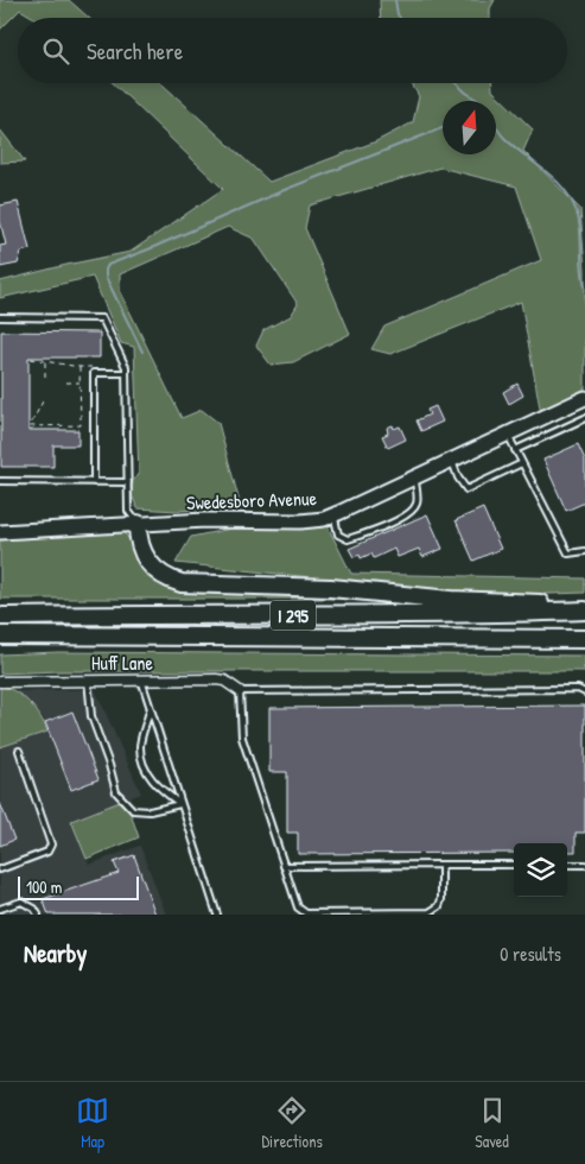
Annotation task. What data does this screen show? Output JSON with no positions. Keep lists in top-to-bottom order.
{
  "streets": {
    "highway": ["I 295"],
    "street": ["Swedesboro Avenue", "Huff Lane"]
  },
  "scale_bar": "100 m",
  "north": "top",
  "page": {
    "search": "Search here",
    "scale": "100 m",
    "heading": ["Nearby", "0 results"],
    "nav": ["Map", "Directions", "Saved"]
  }
}
